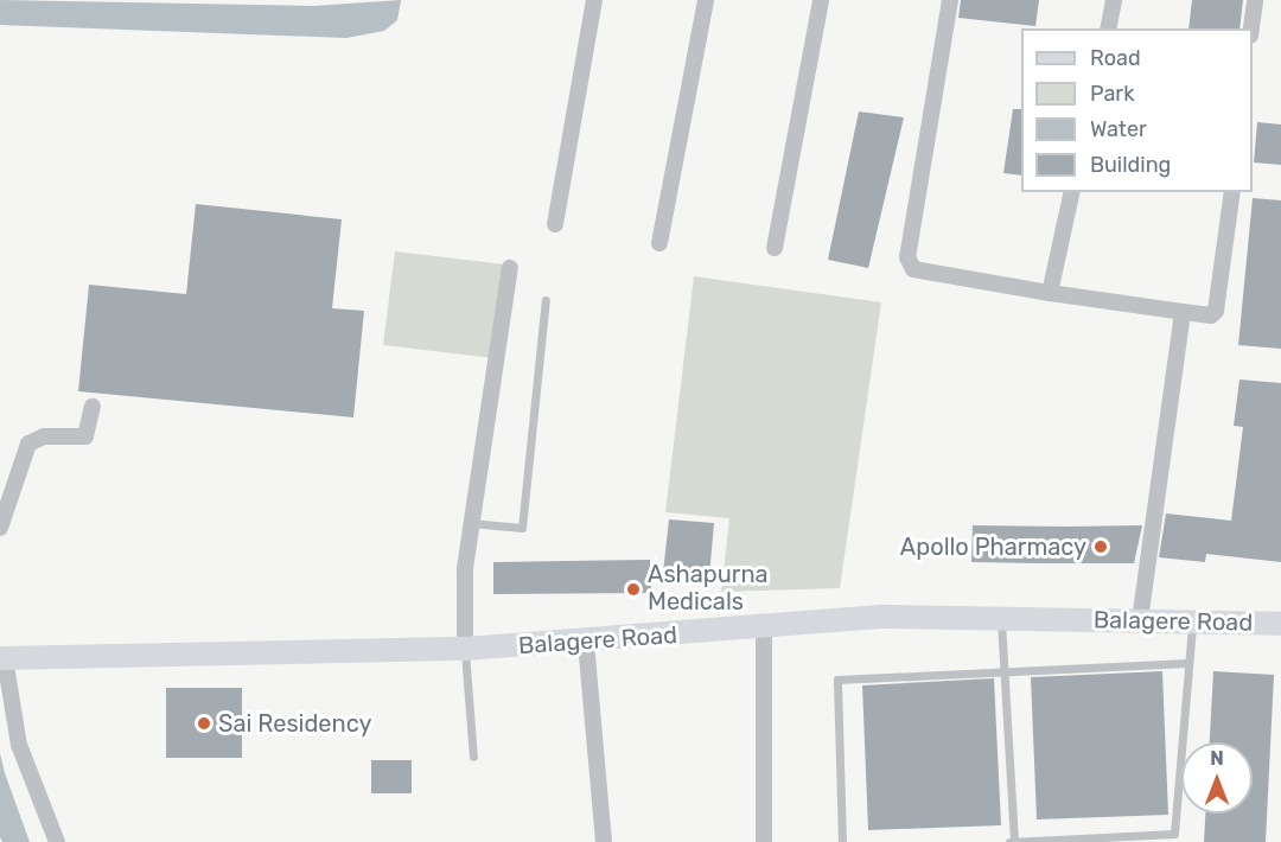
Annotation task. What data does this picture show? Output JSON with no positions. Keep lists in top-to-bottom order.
{
  "streets": {
    "street": ["Balagere Road"]
  },
  "places": ["Apollo Pharmacy", "Ashapurna Medicals", "Sai Residency"],
  "legend": [
    "Road",
    "Park",
    "Water",
    "Building"
  ],
  "north": "top"
}
